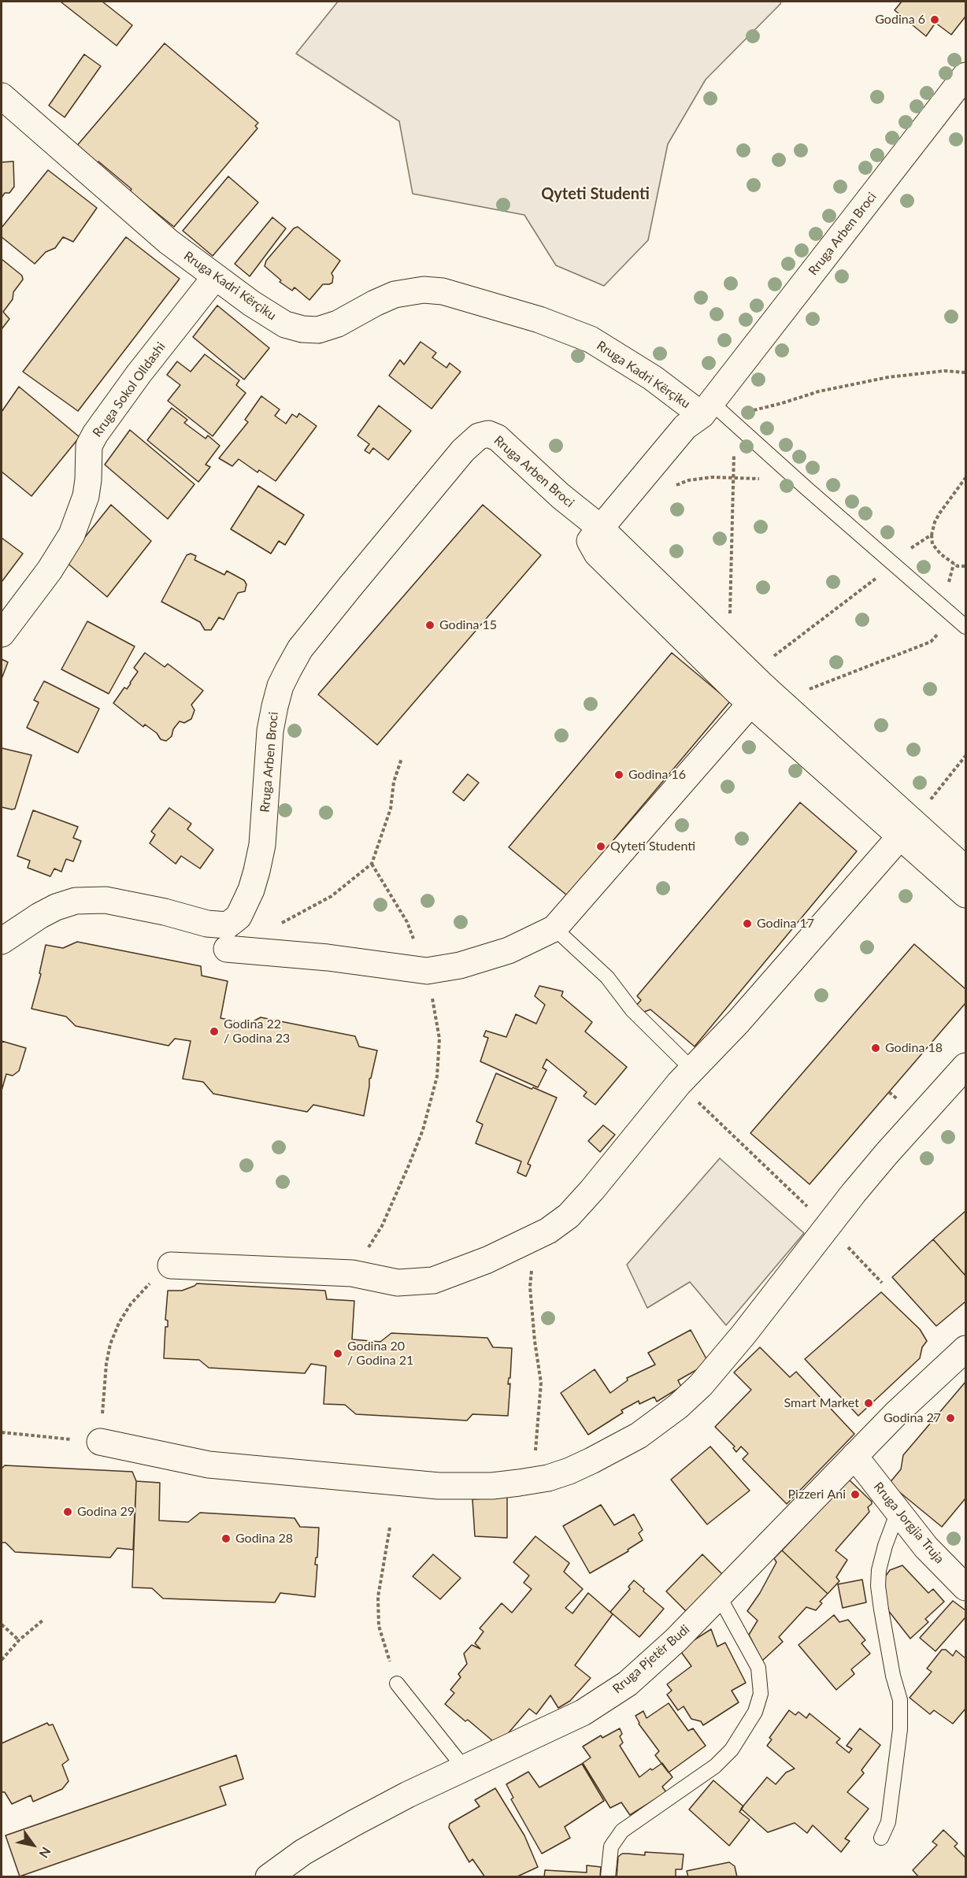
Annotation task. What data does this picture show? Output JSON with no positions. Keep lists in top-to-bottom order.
{
  "streets": {
    "street": [
      "Rruga Arben Broci",
      "Rruga Kadri Kërçiku",
      "Rruga Sokol Olldashi",
      "Rruga Jorgjia Truja",
      "Rruga Pjetër Budi"
    ]
  },
  "crossings": [
    ["Rruga Arben Broci", "Rruga Kadri Kërçiku"],
    ["Rruga Kadri Kërçiku", "Rruga Sokol Olldashi"],
    ["Rruga Jorgjia Truja", "Rruga Pjetër Budi"]
  ],
  "districts": ["Qyteti Studenti"],
  "places": [
    "Godina 6",
    "Godina 15",
    "Godina 16",
    "Qyteti Studenti",
    "Godina 17",
    "Godina 22 / Godina 23",
    "Godina 18",
    "Godina 20 / Godina 21",
    "Smart Market",
    "Godina 27",
    "Pizzeri Ani",
    "Godina 29",
    "Godina 28"
  ],
  "north": "bottom right"
}
